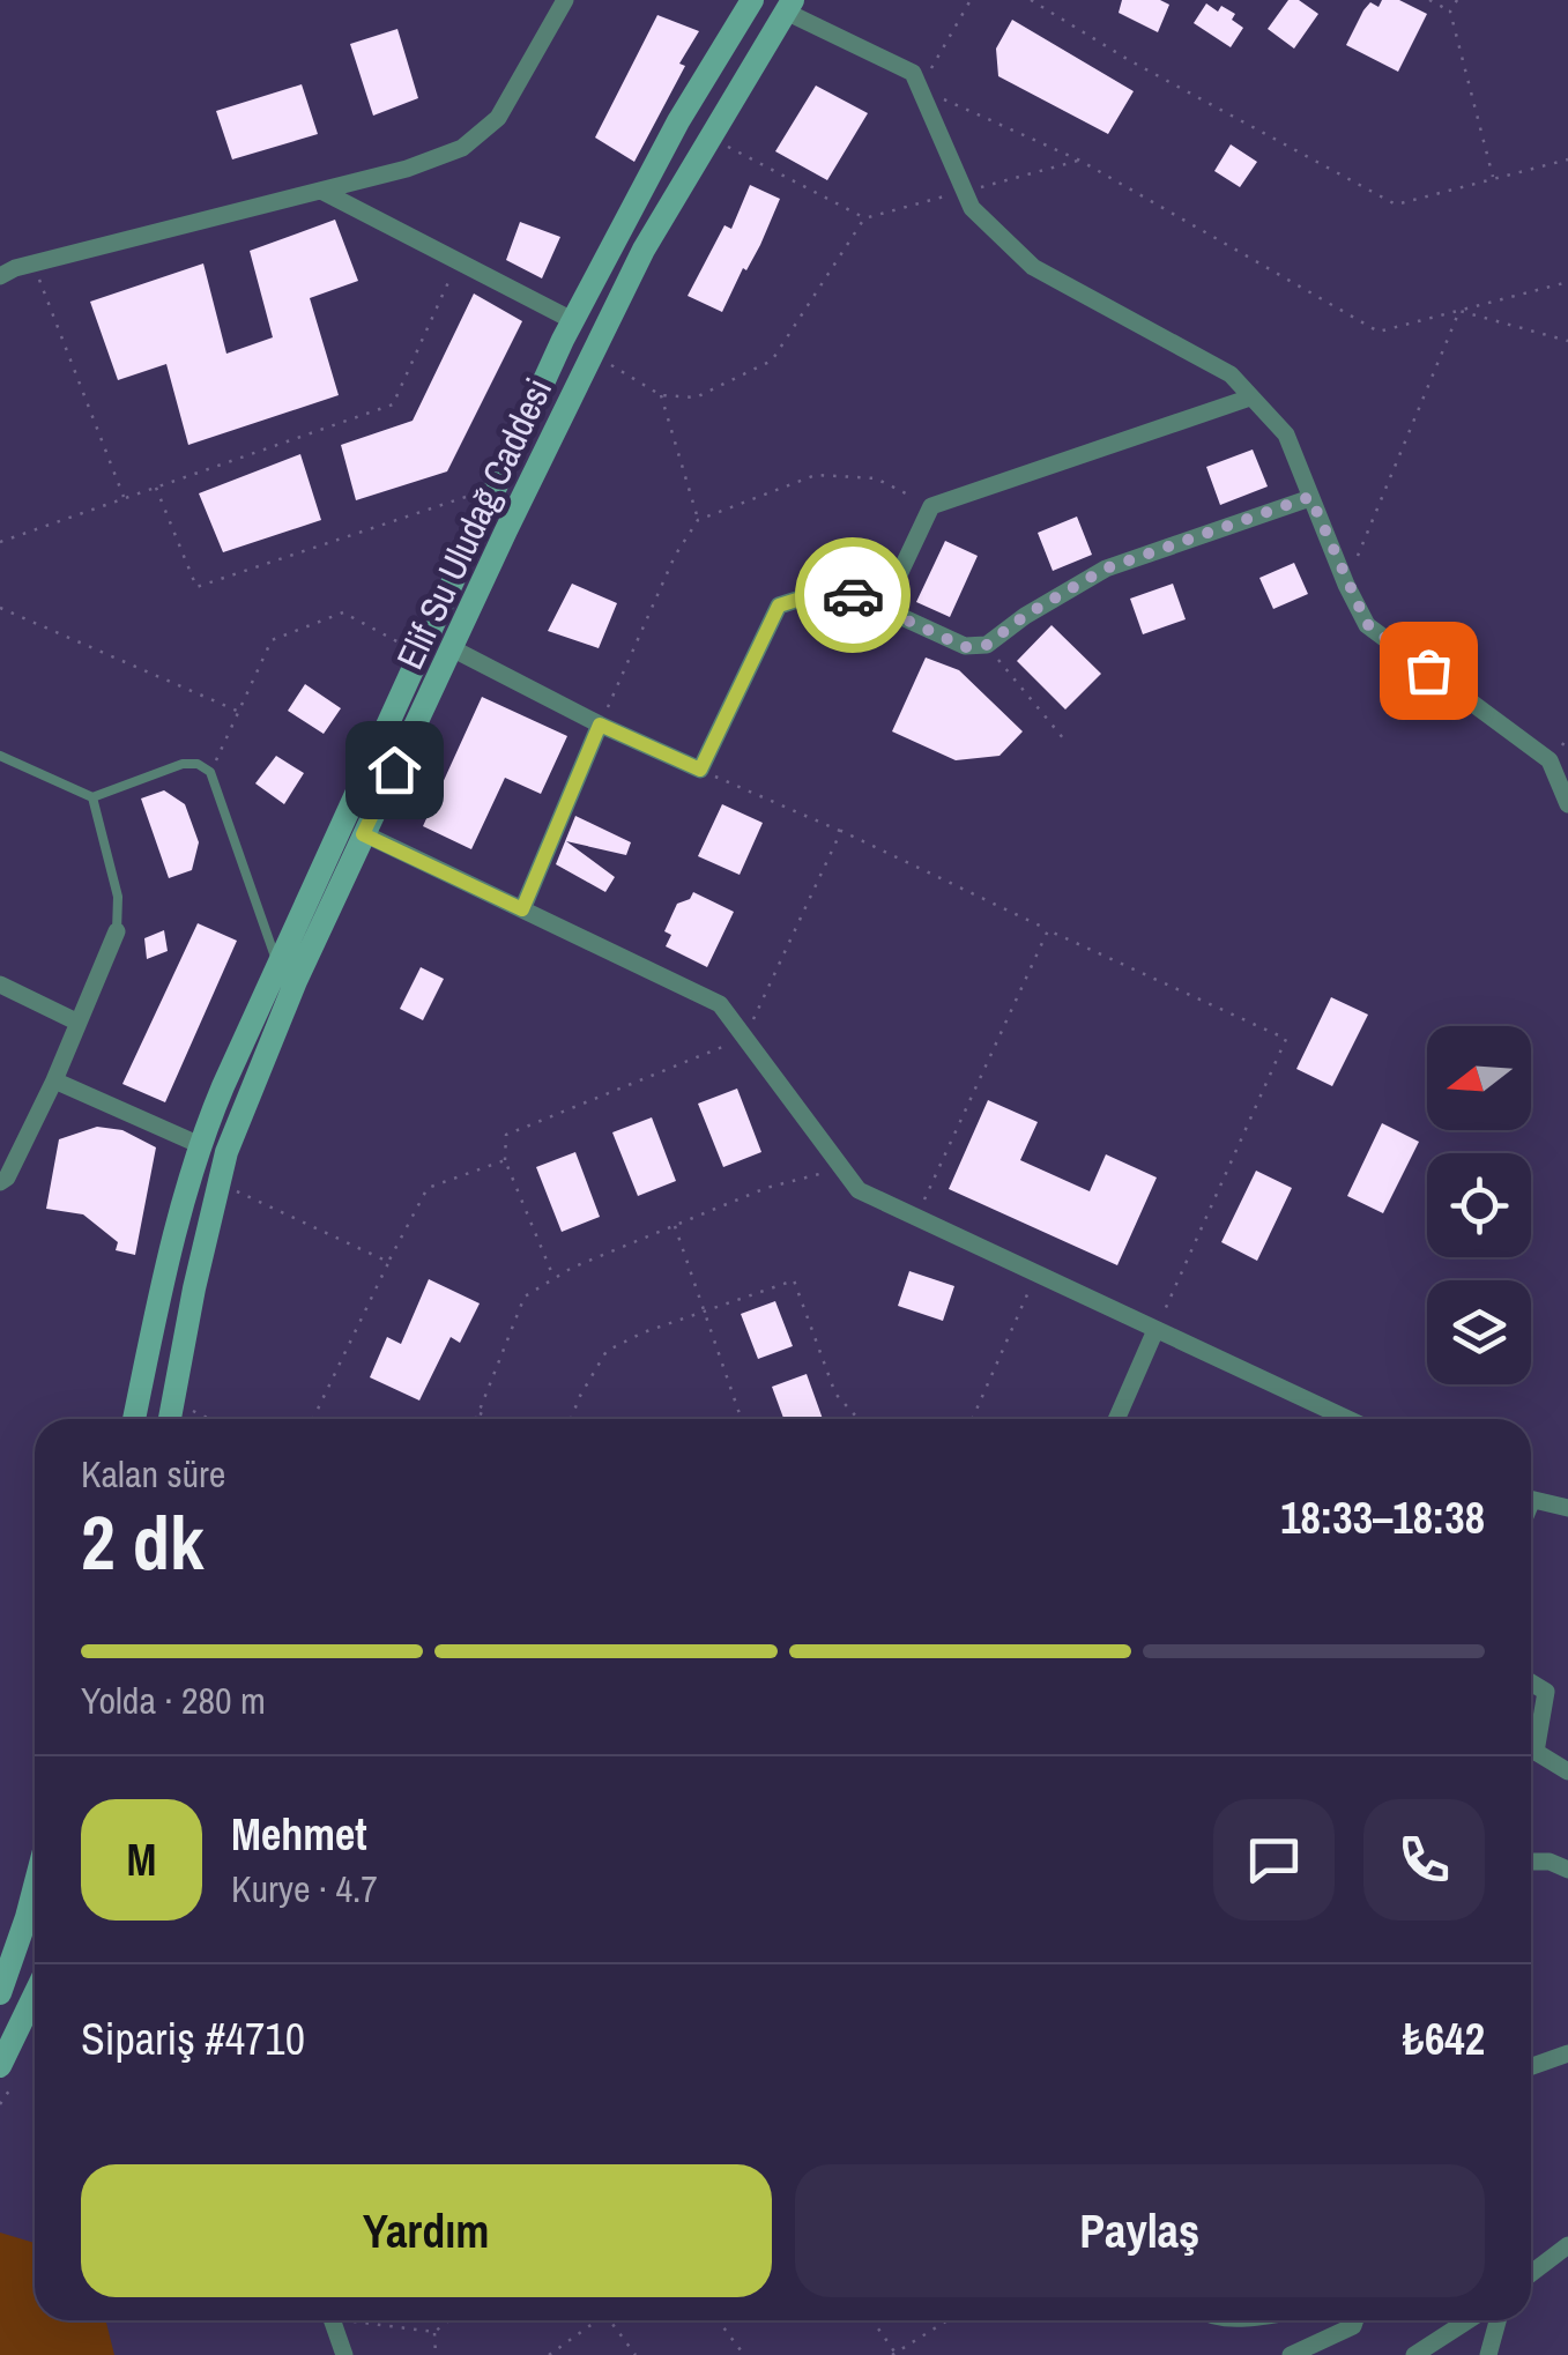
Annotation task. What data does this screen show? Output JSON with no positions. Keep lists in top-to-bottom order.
{
  "streets": {
    "main road": ["Elif Su Uludağ Caddesi"]
  },
  "north": "left",
  "page": {
    "heading": ["2 dk", "Kalan süre", "18:33–18:38"],
    "panel": [
      "Mehmet",
      "Kurye · 4.7",
      "Sipariş #4710",
      "₺642"
    ],
    "bar": "Yolda · 280 m",
    "round": "M",
    "buttons": ["Yardım", "Paylaş"]
  }
}
